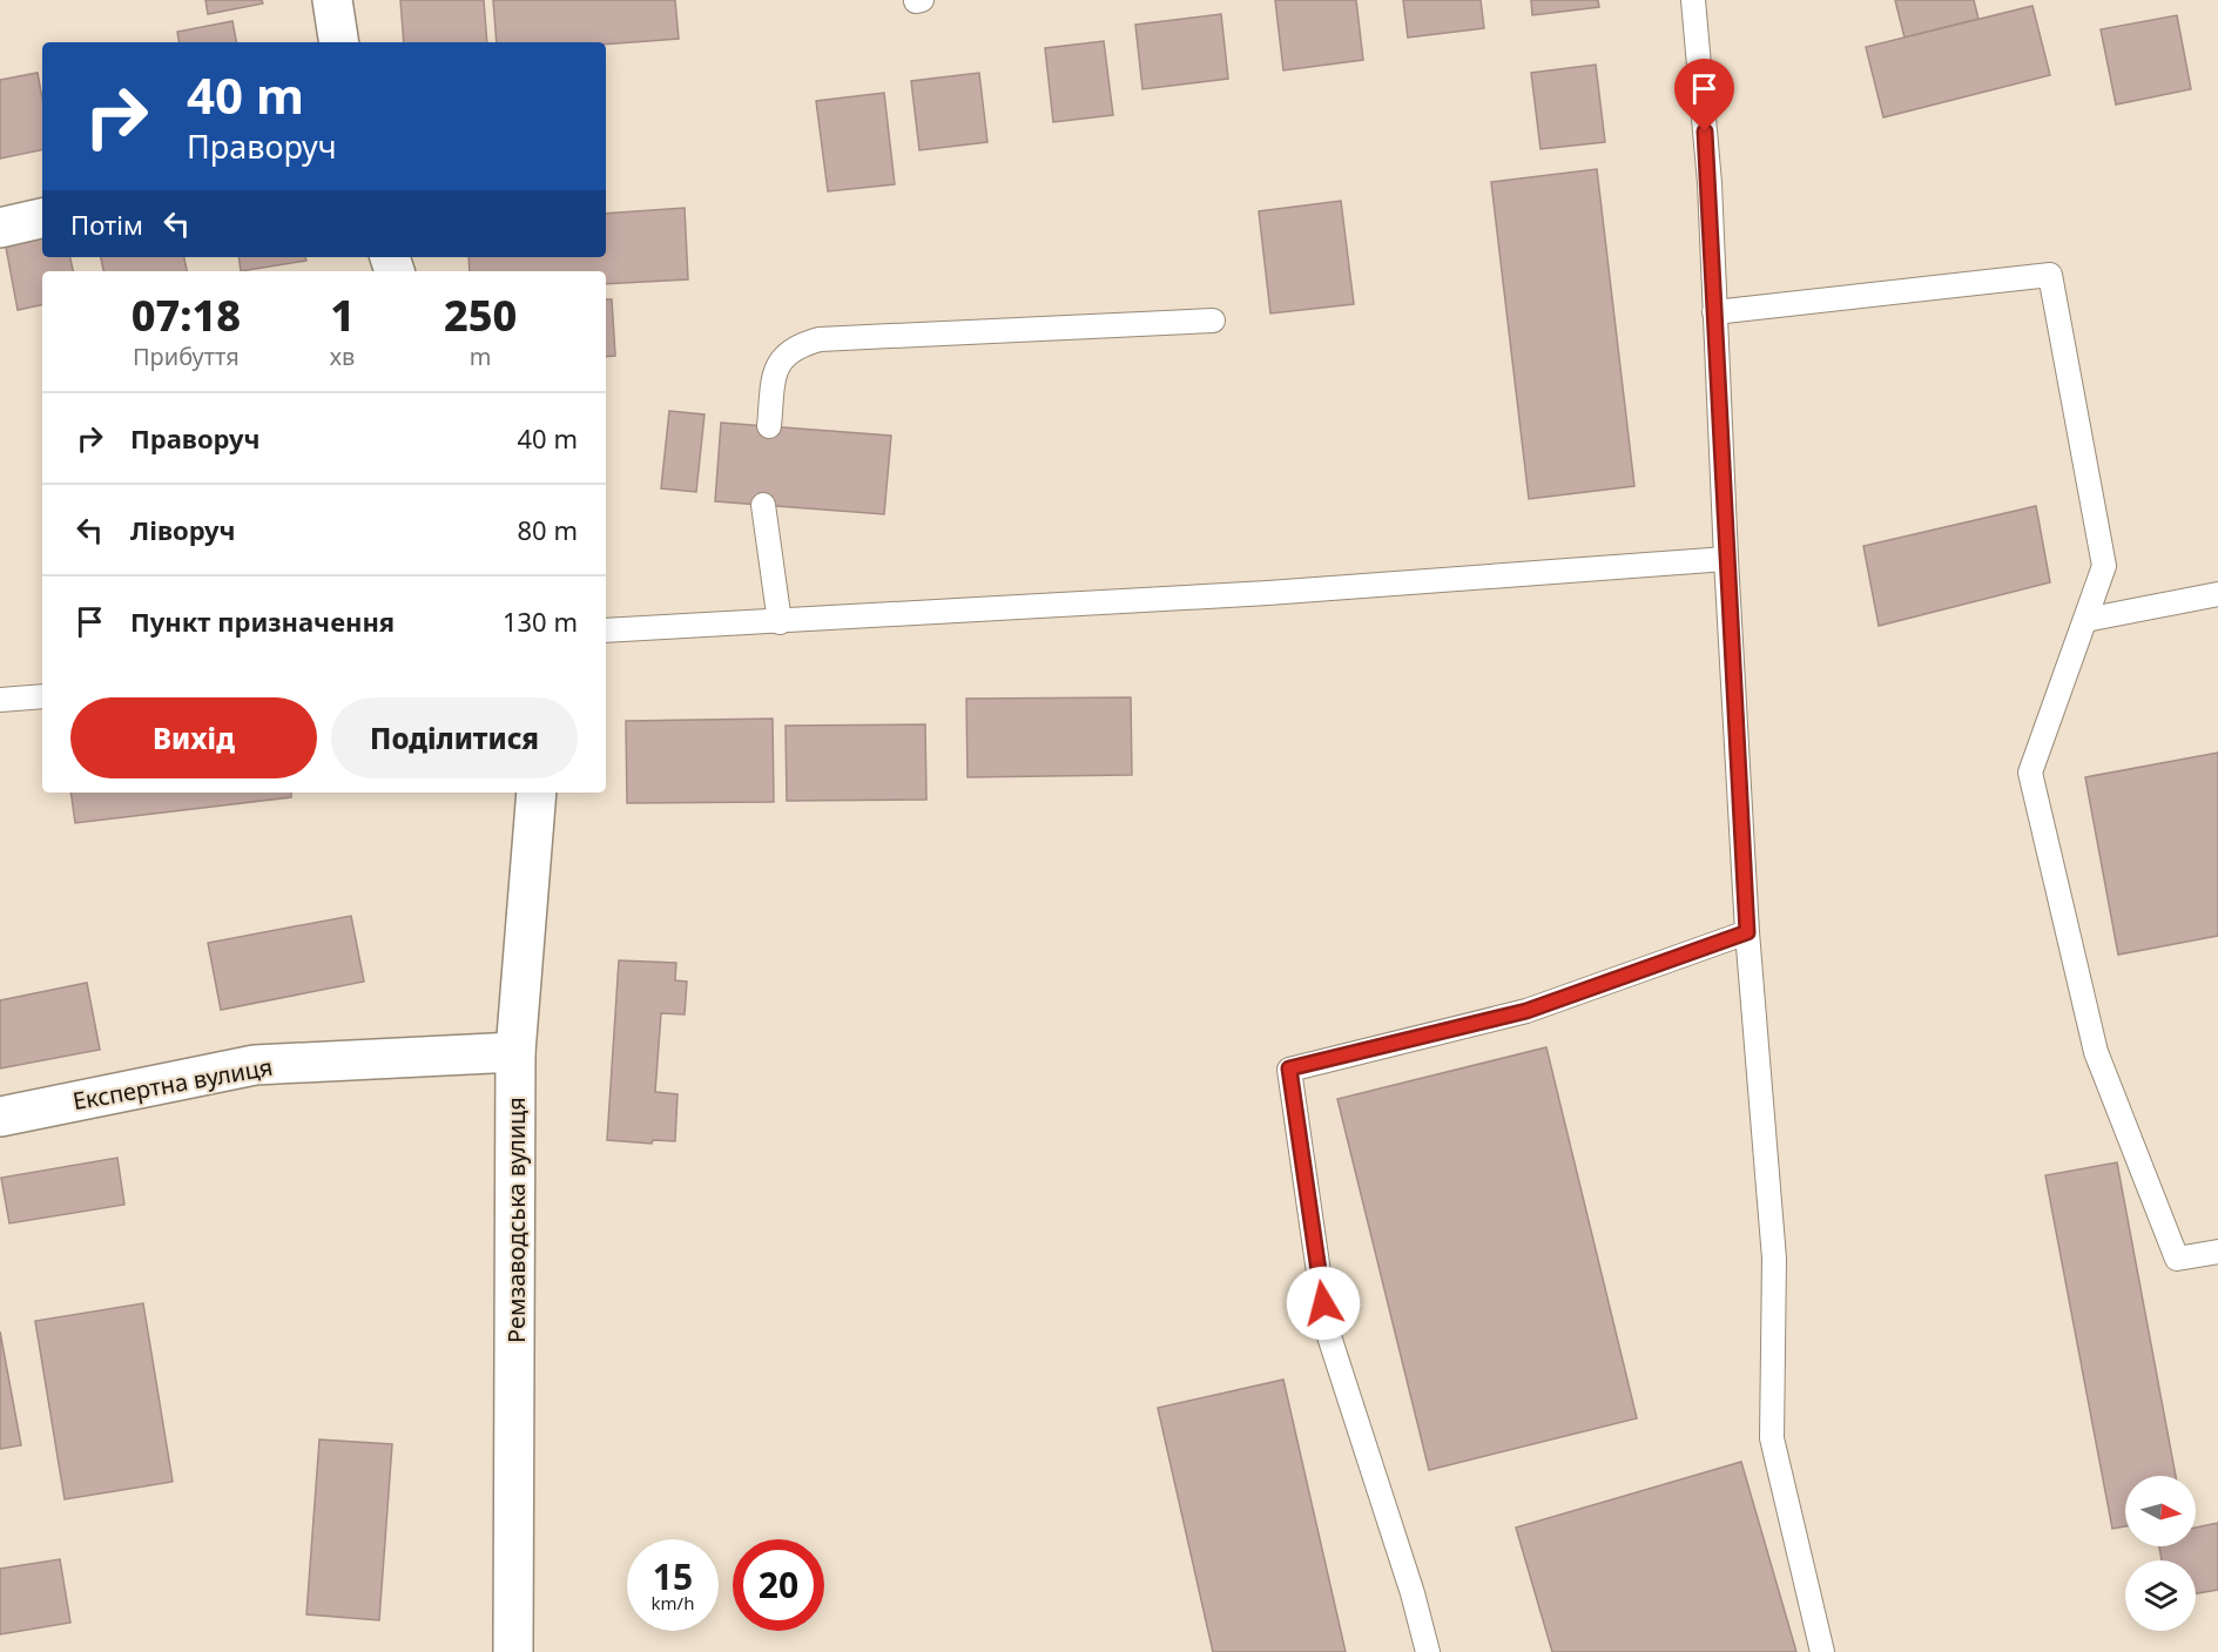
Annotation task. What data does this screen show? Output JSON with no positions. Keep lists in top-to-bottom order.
{
  "streets": {
    "street": ["Експертна вулиця", "Ремзаводська вулиця"]
  },
  "crossings": [
    ["Експертна вулиця", "Ремзаводська вулиця"]
  ],
  "north": "right",
  "page": {
    "turn": ["40 m", "Праворуч"],
    "then": "Потім",
    "eta": [
      "07:18",
      "Прибуття",
      "1",
      "хв",
      "250",
      "m"
    ],
    "list": [
      {
        "name": "Праворуч",
        "value": "40 m"
      },
      {
        "name": "Ліворуч",
        "value": "80 m"
      },
      {
        "name": "Пункт призначення",
        "value": "130 m"
      }
    ],
    "buttons": ["Вихід", "Поділитися"],
    "speed": "15 km/h",
    "limit": "20"
  }
}
